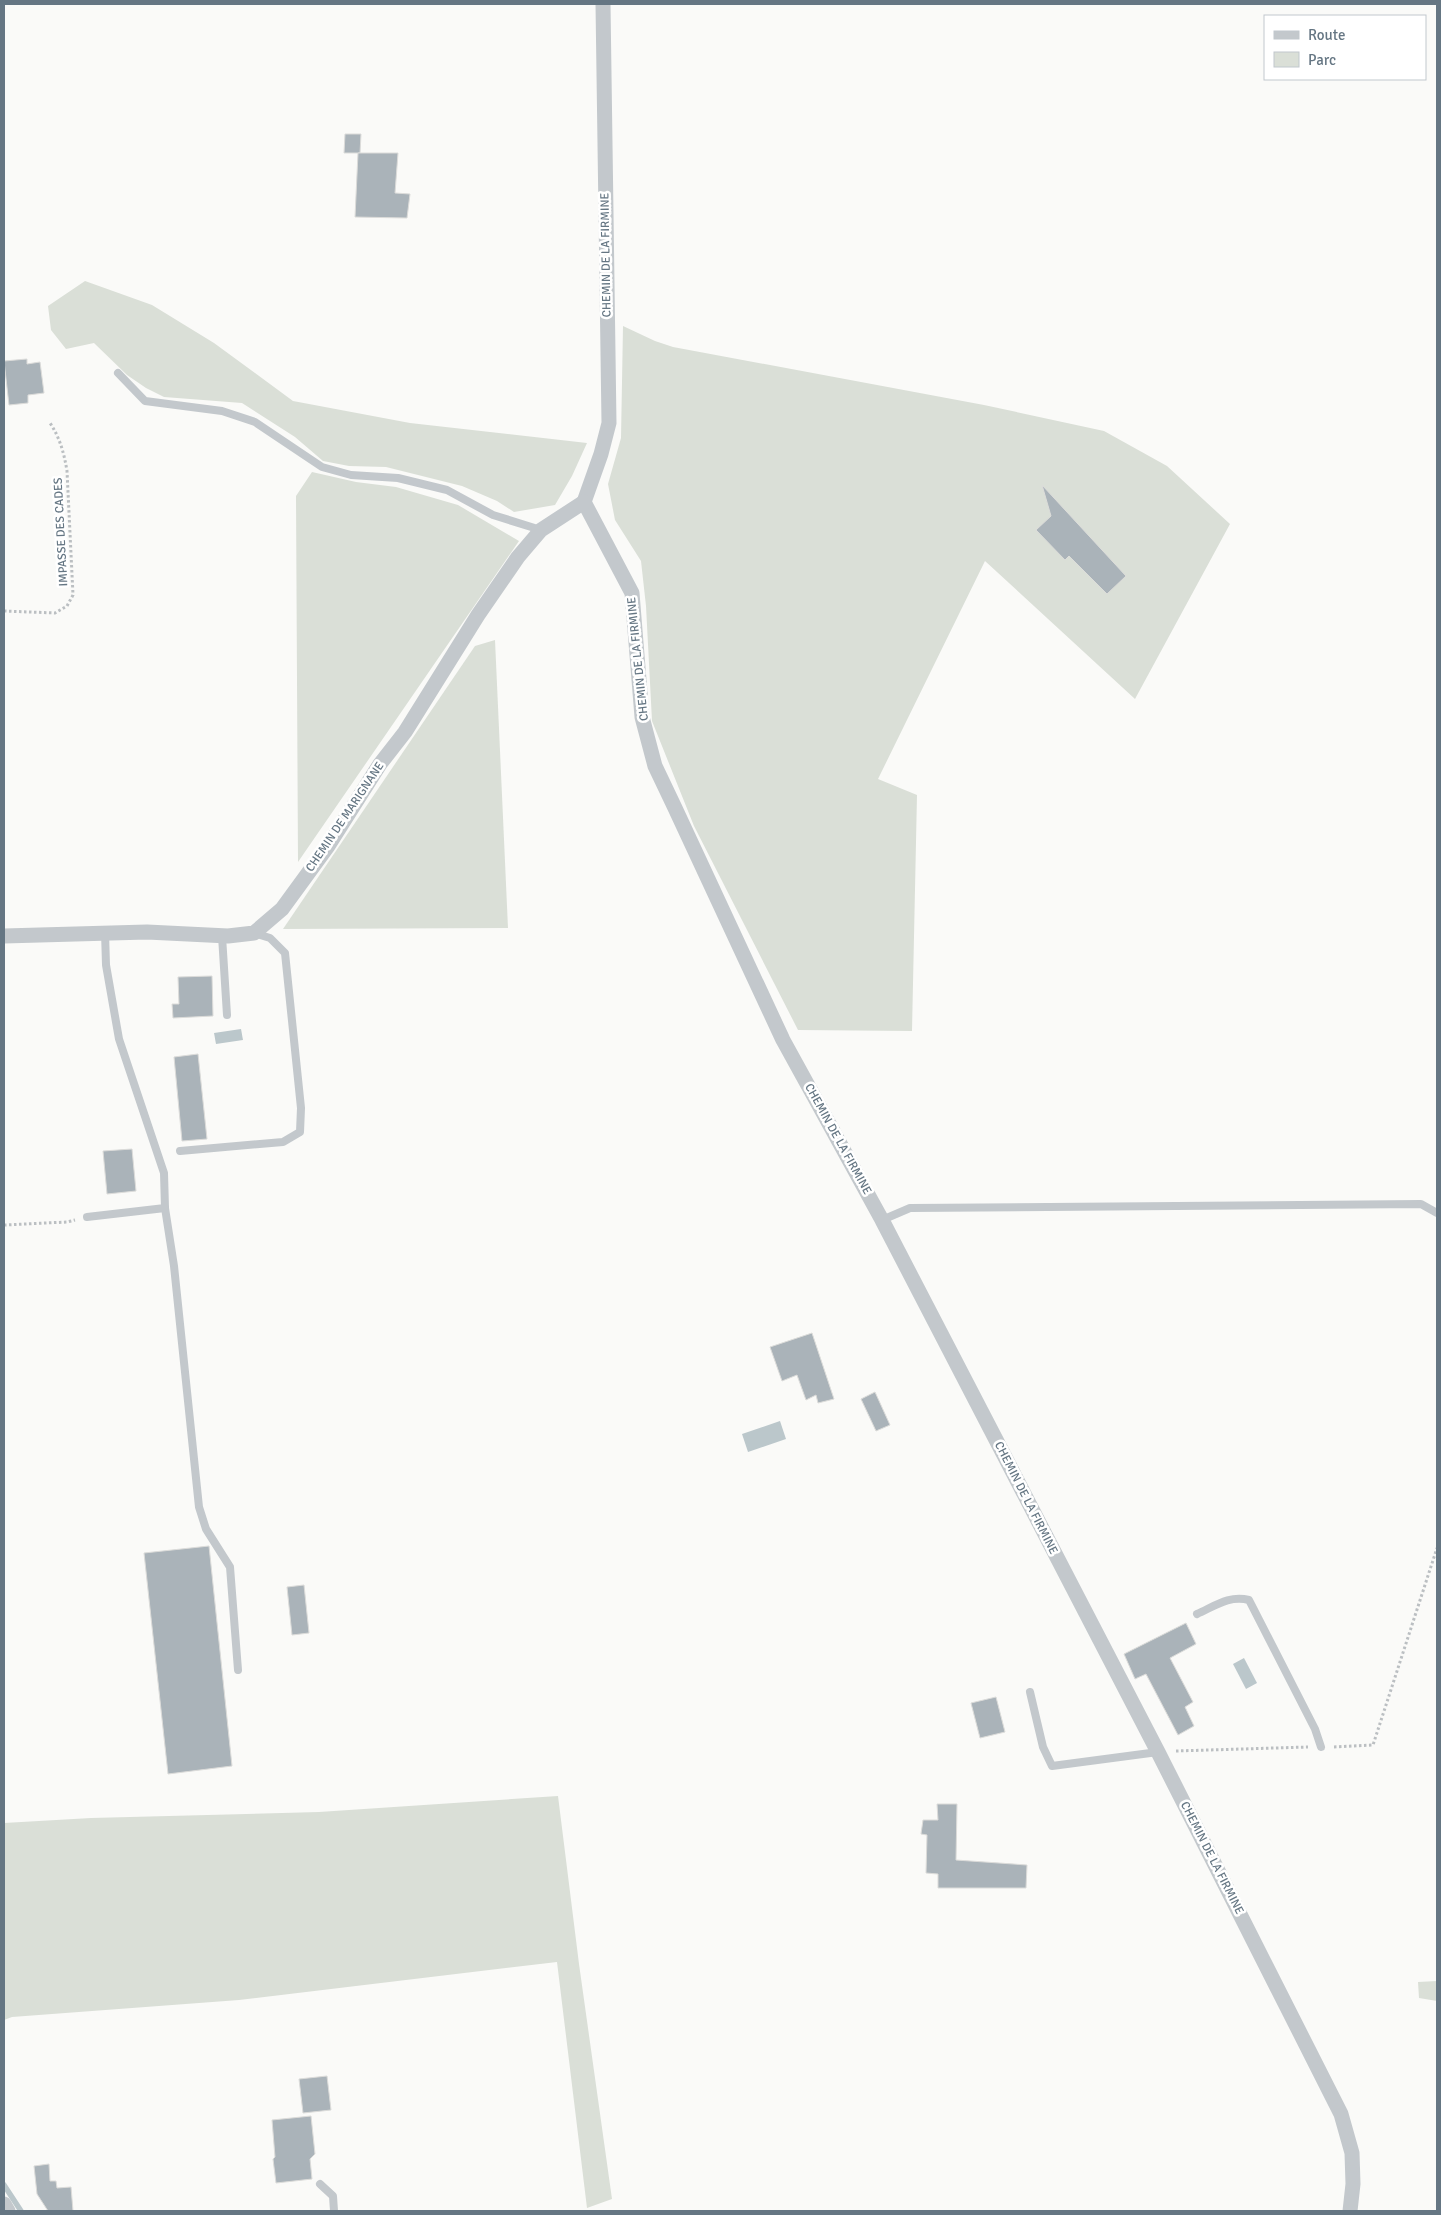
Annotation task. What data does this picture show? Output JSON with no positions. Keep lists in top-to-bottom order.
{
  "streets": {
    "street": ["CHEMIN DE LA FIRMINE", "CHEMIN DE MARIGNANE"],
    "path": ["IMPASSE DES CADES"]
  },
  "crossings": [
    ["CHEMIN DE LA FIRMINE", "CHEMIN DE MARIGNANE"]
  ],
  "legend": ["Route", "Parc"]
}
